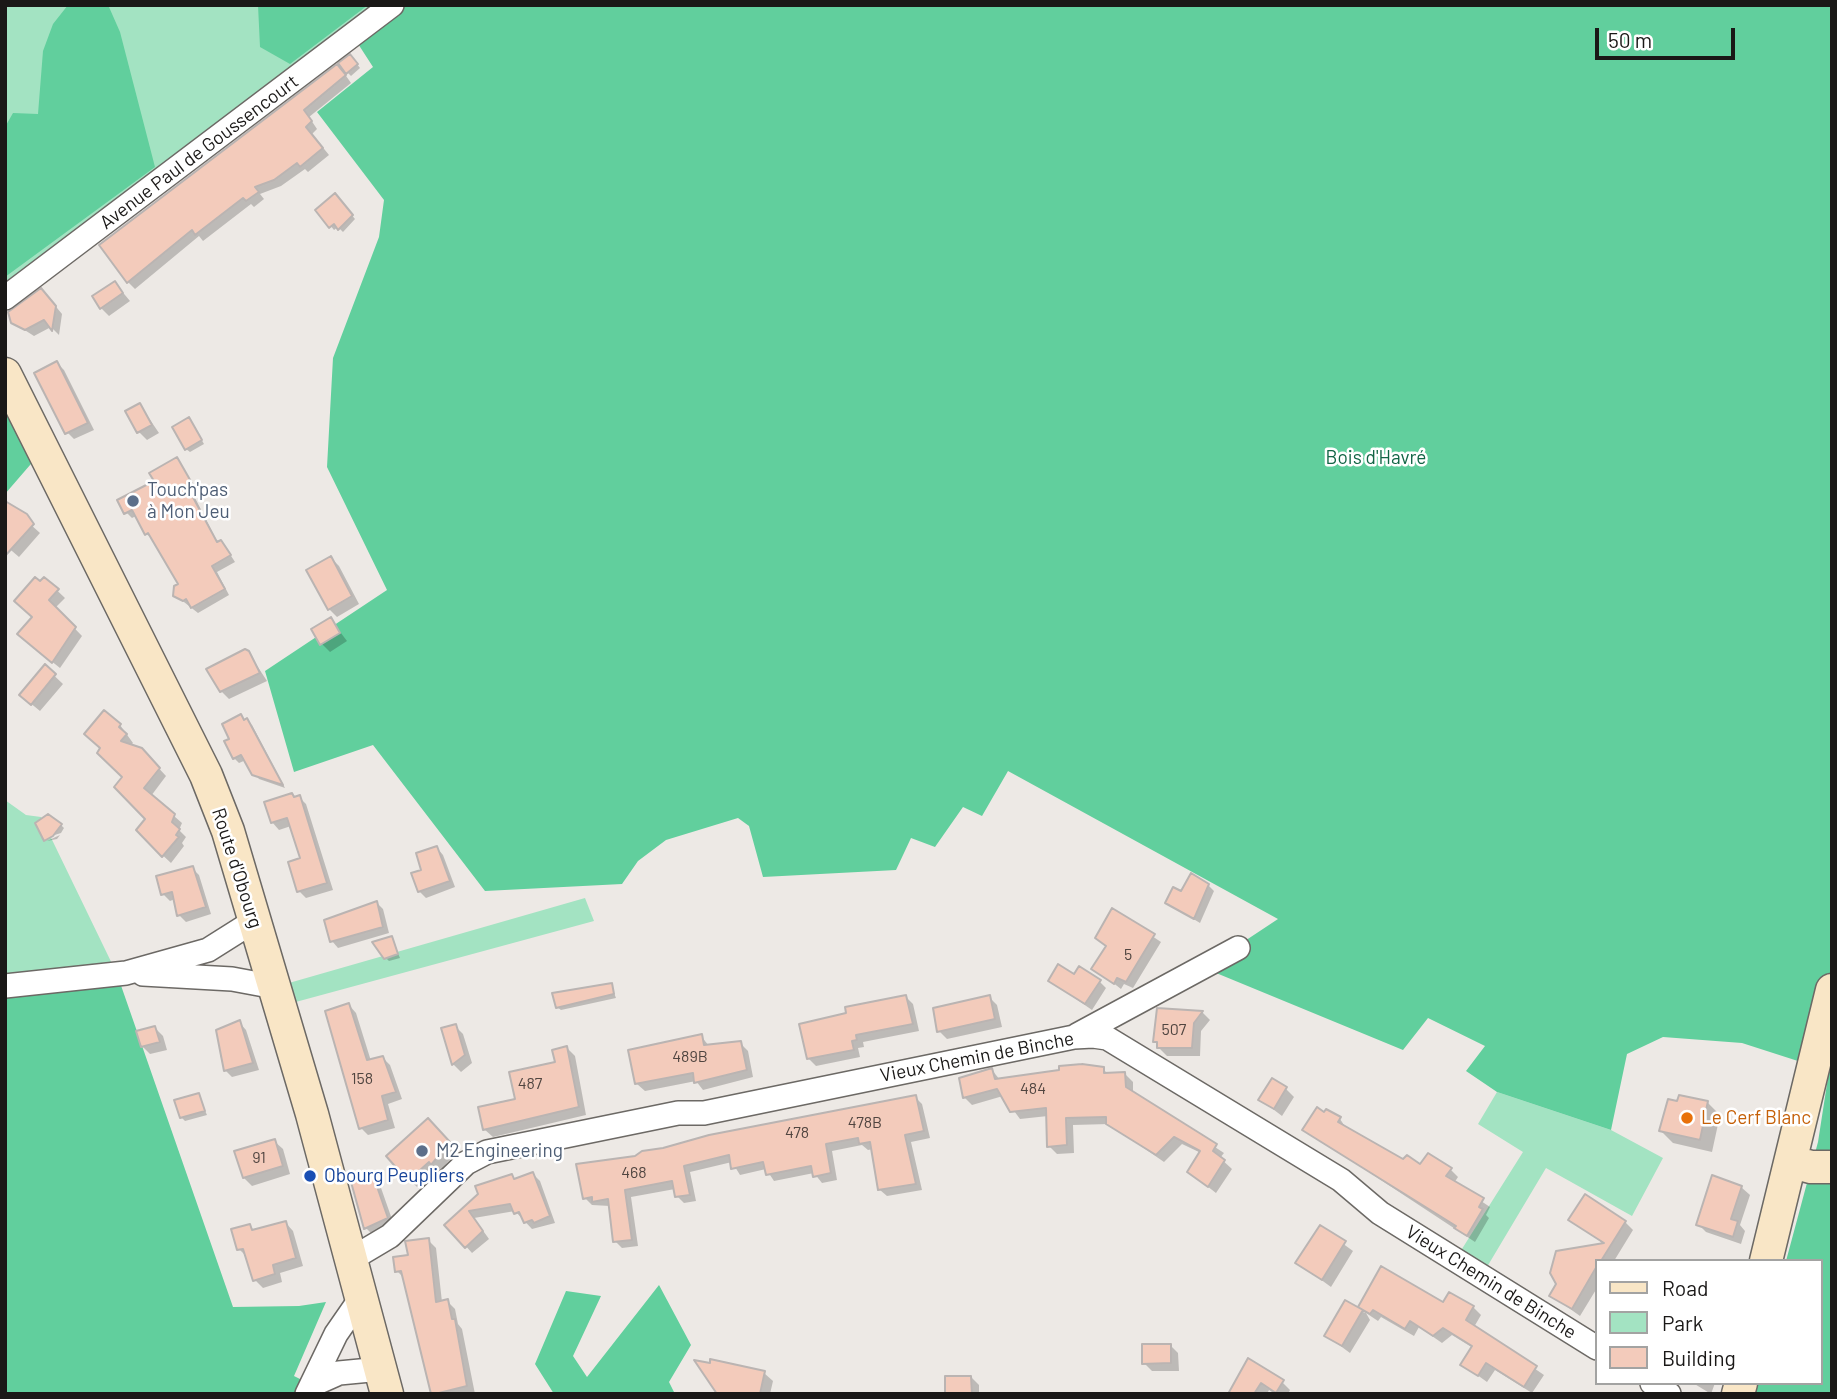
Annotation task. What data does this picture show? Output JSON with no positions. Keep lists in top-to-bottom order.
{
  "streets": {
    "main road": ["Route d'Obourg"],
    "street": ["Avenue Paul de Goussencourt", "Vieux Chemin de Binche"]
  },
  "crossings": [
    ["Route d'Obourg", "Vieux Chemin de Binche"]
  ],
  "parks": ["Bois d'Havré"],
  "places": [
    "Touch'pas à Mon Jeu",
    "Le Cerf Blanc",
    "M2 Engineering",
    "Obourg Peupliers"
  ],
  "house_numbers": [
    "5",
    "507",
    "489B",
    "158",
    "487",
    "484",
    "478B",
    "478",
    "91",
    "468"
  ],
  "legend": ["Road", "Park", "Building"],
  "scale_bar": "50 m"
}
